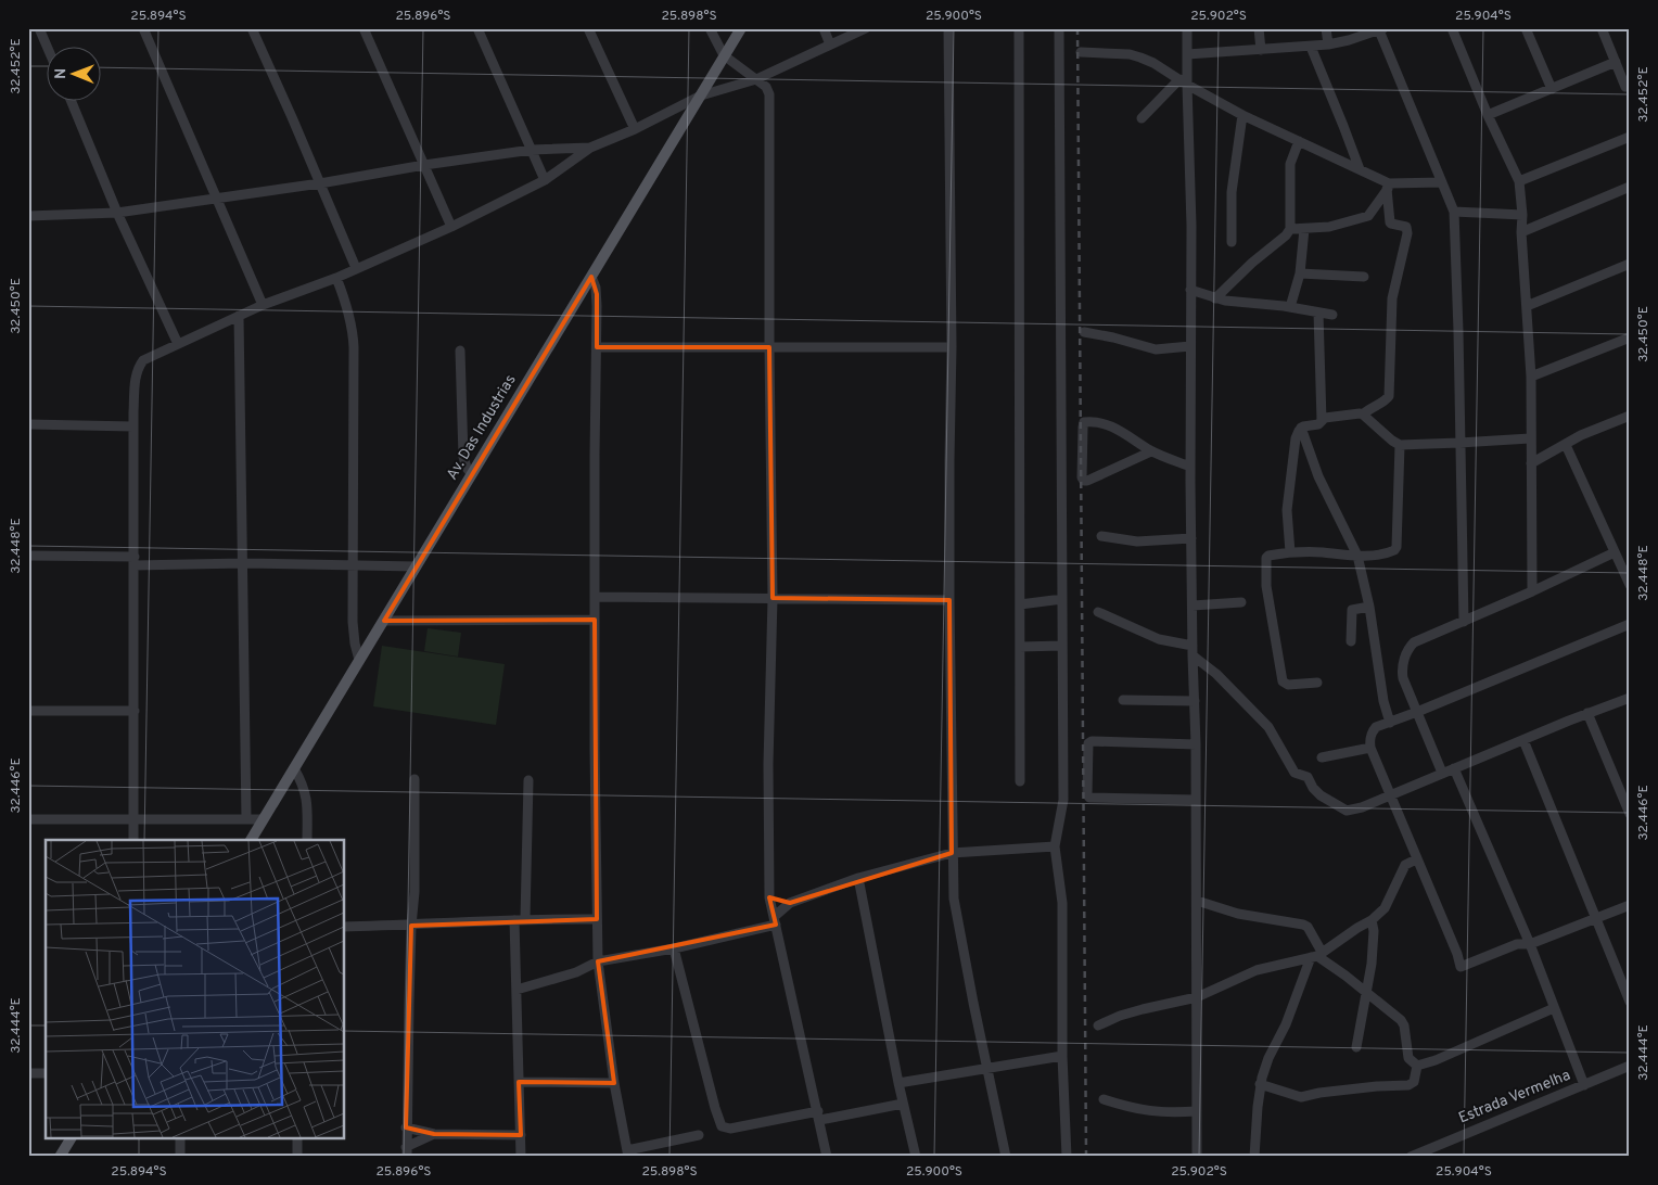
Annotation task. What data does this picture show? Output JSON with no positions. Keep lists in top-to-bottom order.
{
  "streets": {
    "main road": ["Av. Das Industrias"],
    "street": ["Estrada Vermelha"]
  },
  "north": "left",
  "coordinates": [
    "25.894°S",
    "25.896°S",
    "25.898°S",
    "25.900°S",
    "25.902°S",
    "25.904°S",
    "32.452°E",
    "32.450°E",
    "32.448°E",
    "32.446°E",
    "32.444°E"
  ]
}
